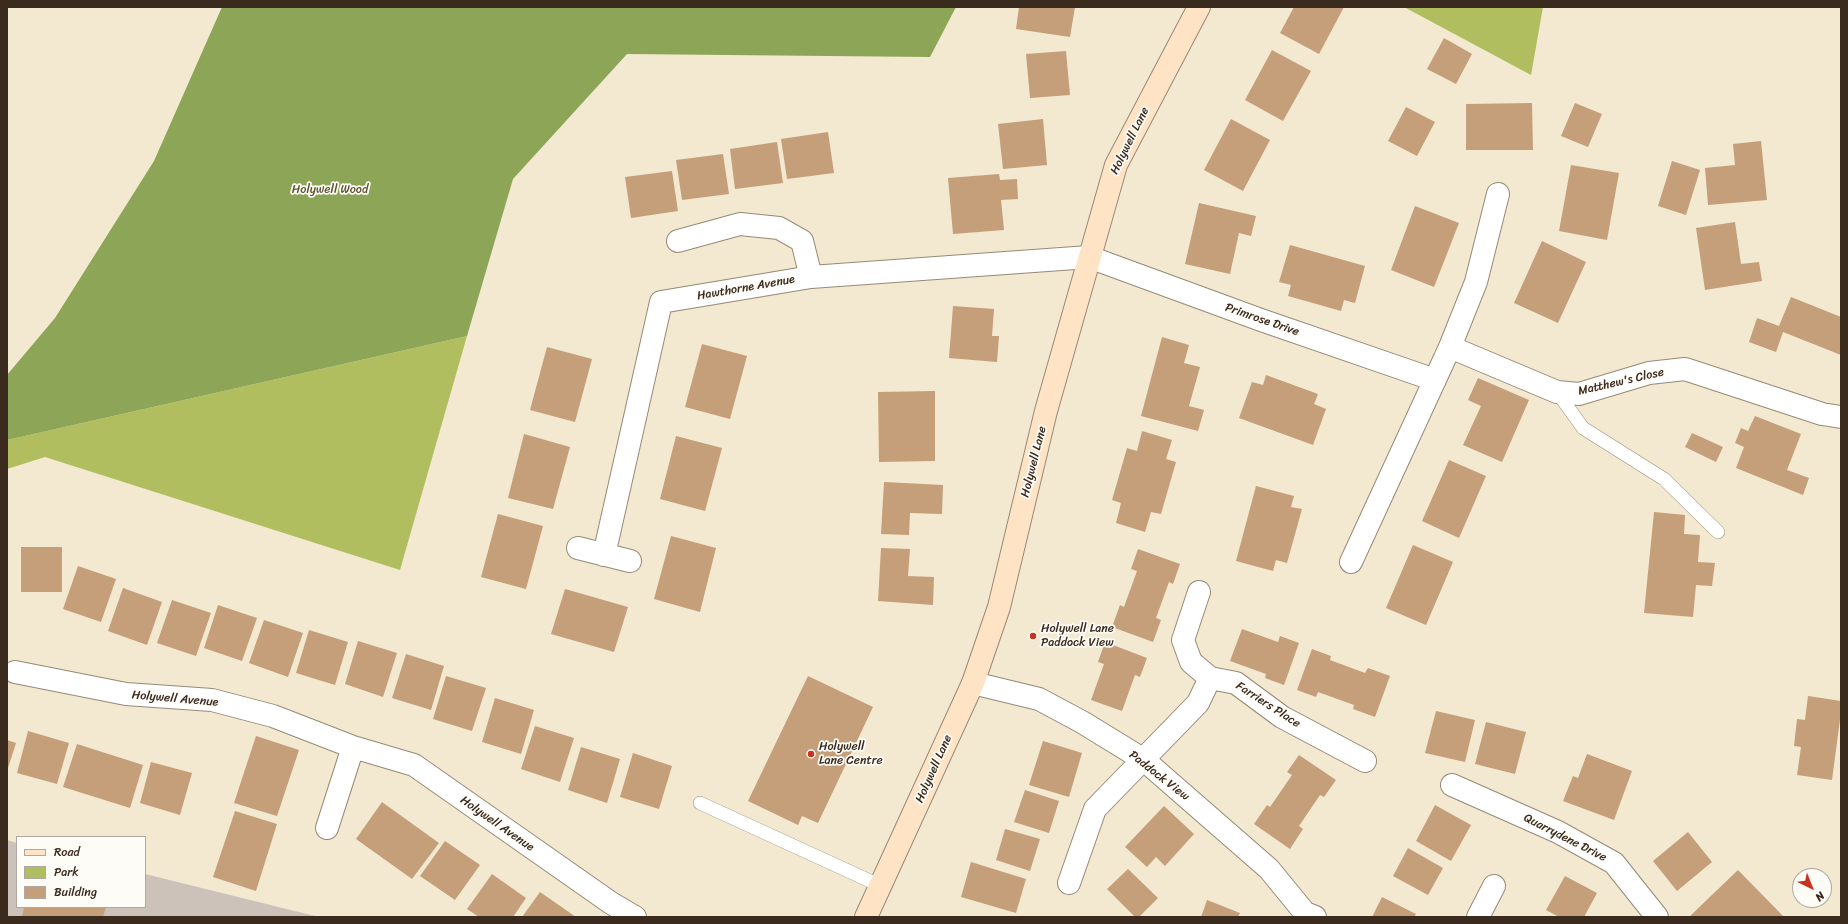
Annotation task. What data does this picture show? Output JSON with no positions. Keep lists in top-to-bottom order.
{
  "streets": {
    "main road": ["Holywell Lane"],
    "street": [
      "Hawthorne Avenue",
      "Primrose Drive",
      "Matthew's Close",
      "Holywell Avenue",
      "Farriers Place",
      "Paddock View",
      "Quarrydene Drive"
    ]
  },
  "crossings": [
    ["Holywell Lane", "Hawthorne Avenue"],
    ["Holywell Lane", "Primrose Drive"],
    ["Holywell Lane", "Paddock View"],
    ["Hawthorne Avenue", "Primrose Drive"]
  ],
  "parks": ["Holywell Wood"],
  "places": ["Holywell Lane Paddock View", "Holywell Lane Centre"],
  "legend": ["Road", "Park", "Building"],
  "north": "bottom right"
}
